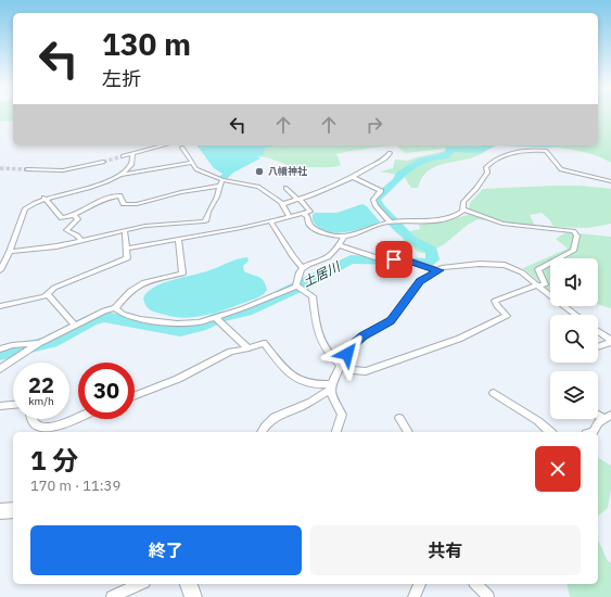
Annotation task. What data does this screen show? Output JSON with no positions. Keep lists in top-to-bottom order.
{
  "water": ["土居川"],
  "places": ["八幡神社"],
  "page": {
    "turn": ["130 m", "左折"],
    "speed": "22 km/h",
    "limit": "30",
    "heading": ["1 分", "170 m · 11:39"],
    "buttons": ["終了", "共有"]
  }
}
